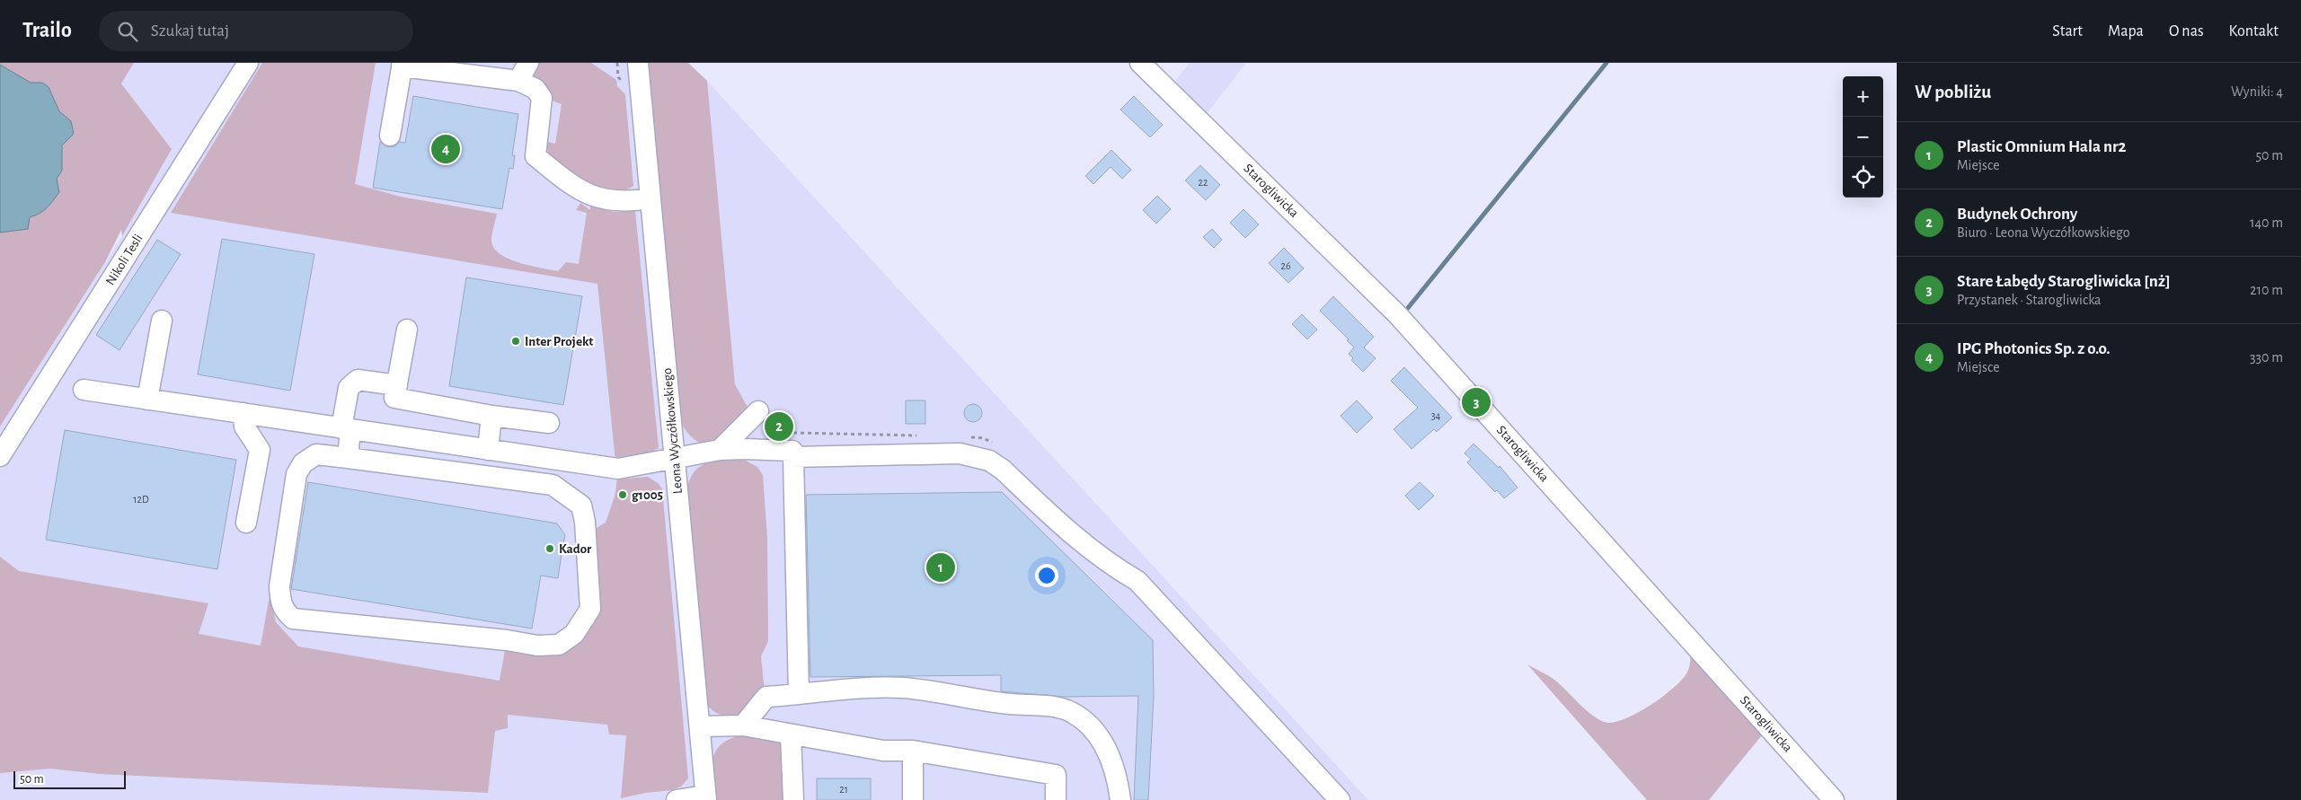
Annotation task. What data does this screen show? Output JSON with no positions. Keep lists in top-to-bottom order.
{
  "streets": {
    "street": ["Starogliwicka", "Nikoli Tesli", "Leona Wyczółkowskiego"]
  },
  "places": ["Inter Projekt", "g1005", "Kador"],
  "house_numbers": [
    "22",
    "26",
    "34",
    "12D",
    "21"
  ],
  "scale_bar": "50 m",
  "page": {
    "header": "Trailo",
    "search": "Szukaj tutaj",
    "nav": [
      "Start",
      "Mapa",
      "O nas",
      "Kontakt"
    ],
    "heading": ["W pobliżu", "Wyniki: 4"],
    "map_buttons": ["+", "−"],
    "list": [
      {
        "mark": "1",
        "name": "Plastic Omnium Hala nr2",
        "note": "Miejsce",
        "value": "50 m"
      },
      {
        "mark": "2",
        "name": "Budynek Ochrony",
        "note": "Biuro · Leona Wyczółkowskiego",
        "value": "140 m"
      },
      {
        "mark": "3",
        "name": "Stare Łabędy Starogliwicka [nż]",
        "note": "Przystanek · Starogliwicka",
        "value": "210 m"
      },
      {
        "mark": "4",
        "name": "IPG Photonics Sp. z o.o.",
        "note": "Miejsce",
        "value": "330 m"
      }
    ],
    "pins": [
      "4",
      "3",
      "2",
      "1"
    ],
    "scale": "50 m"
  }
}
